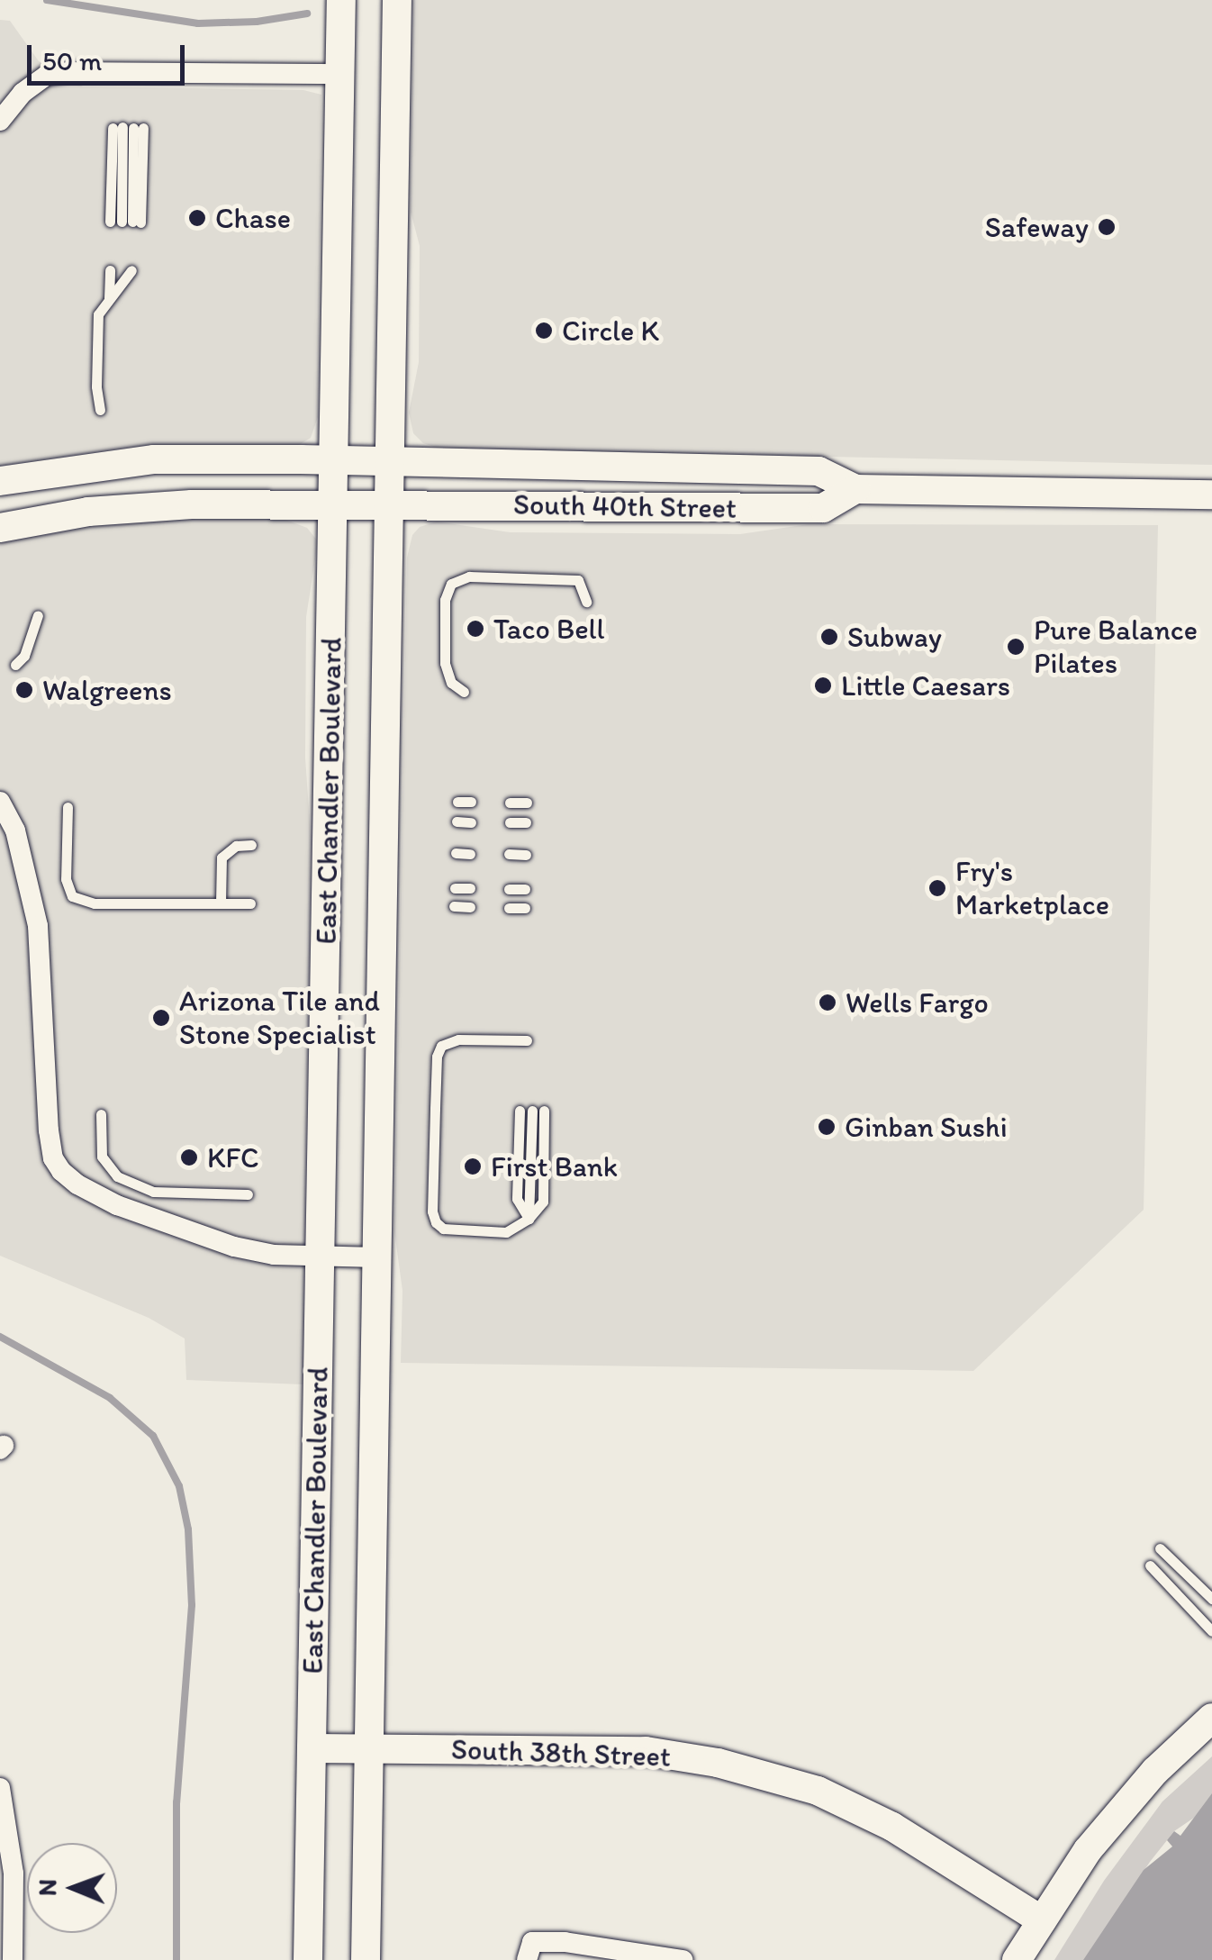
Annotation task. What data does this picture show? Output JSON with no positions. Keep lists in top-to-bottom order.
{
  "streets": {
    "main road": ["South 40th Street", "East Chandler Boulevard", "South 38th Street"]
  },
  "crossings": [
    ["South 40th Street", "East Chandler Boulevard"],
    ["East Chandler Boulevard", "South 38th Street"]
  ],
  "places": [
    "Chase",
    "Safeway",
    "Circle K",
    "Taco Bell",
    "Subway",
    "Pure Balance Pilates",
    "Little Caesars",
    "Walgreens",
    "Fry's Marketplace",
    "Wells Fargo",
    "Arizona Tile and Stone Specialist",
    "Ginban Sushi",
    "KFC",
    "First Bank"
  ],
  "scale_bar": "50 m",
  "north": "left"
}
